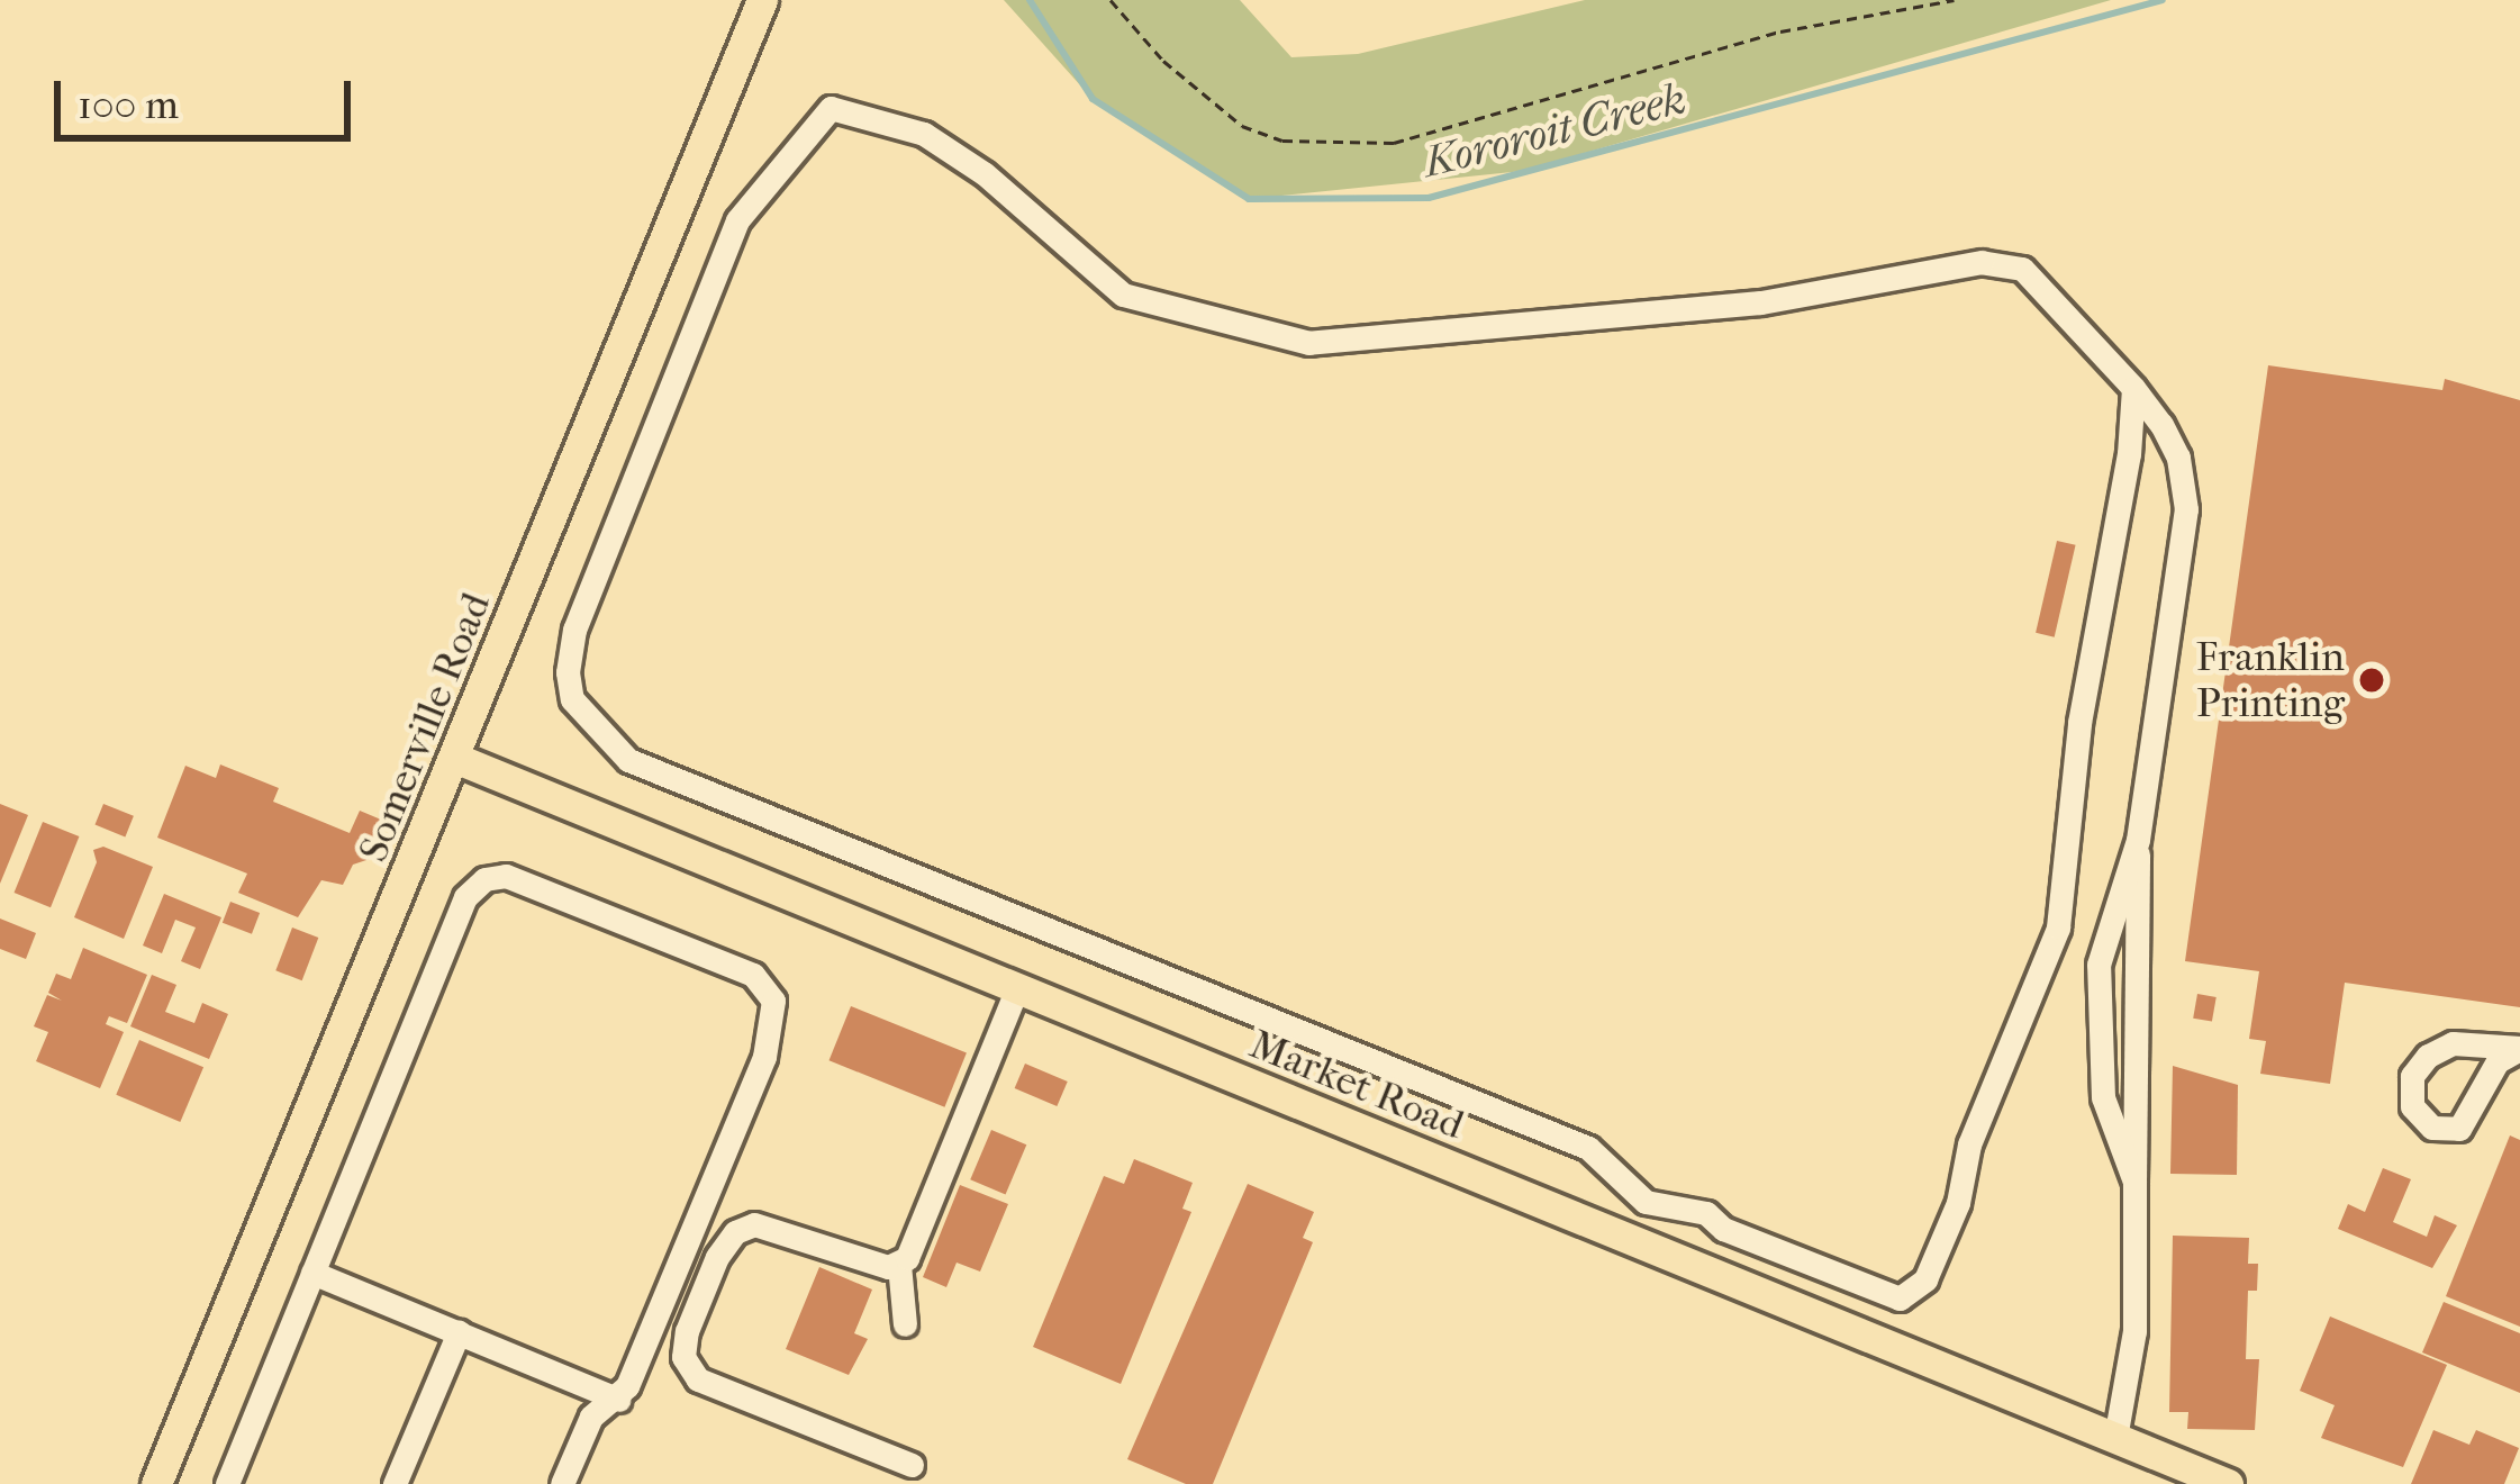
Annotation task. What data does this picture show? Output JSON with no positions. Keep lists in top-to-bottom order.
{
  "streets": {
    "main road": ["Somerville Road", "Market Road"]
  },
  "crossings": [
    ["Somerville Road", "Market Road"]
  ],
  "water": ["Kororoit Creek"],
  "places": ["Franklin Printing"],
  "scale_bar": "100 m"
}
